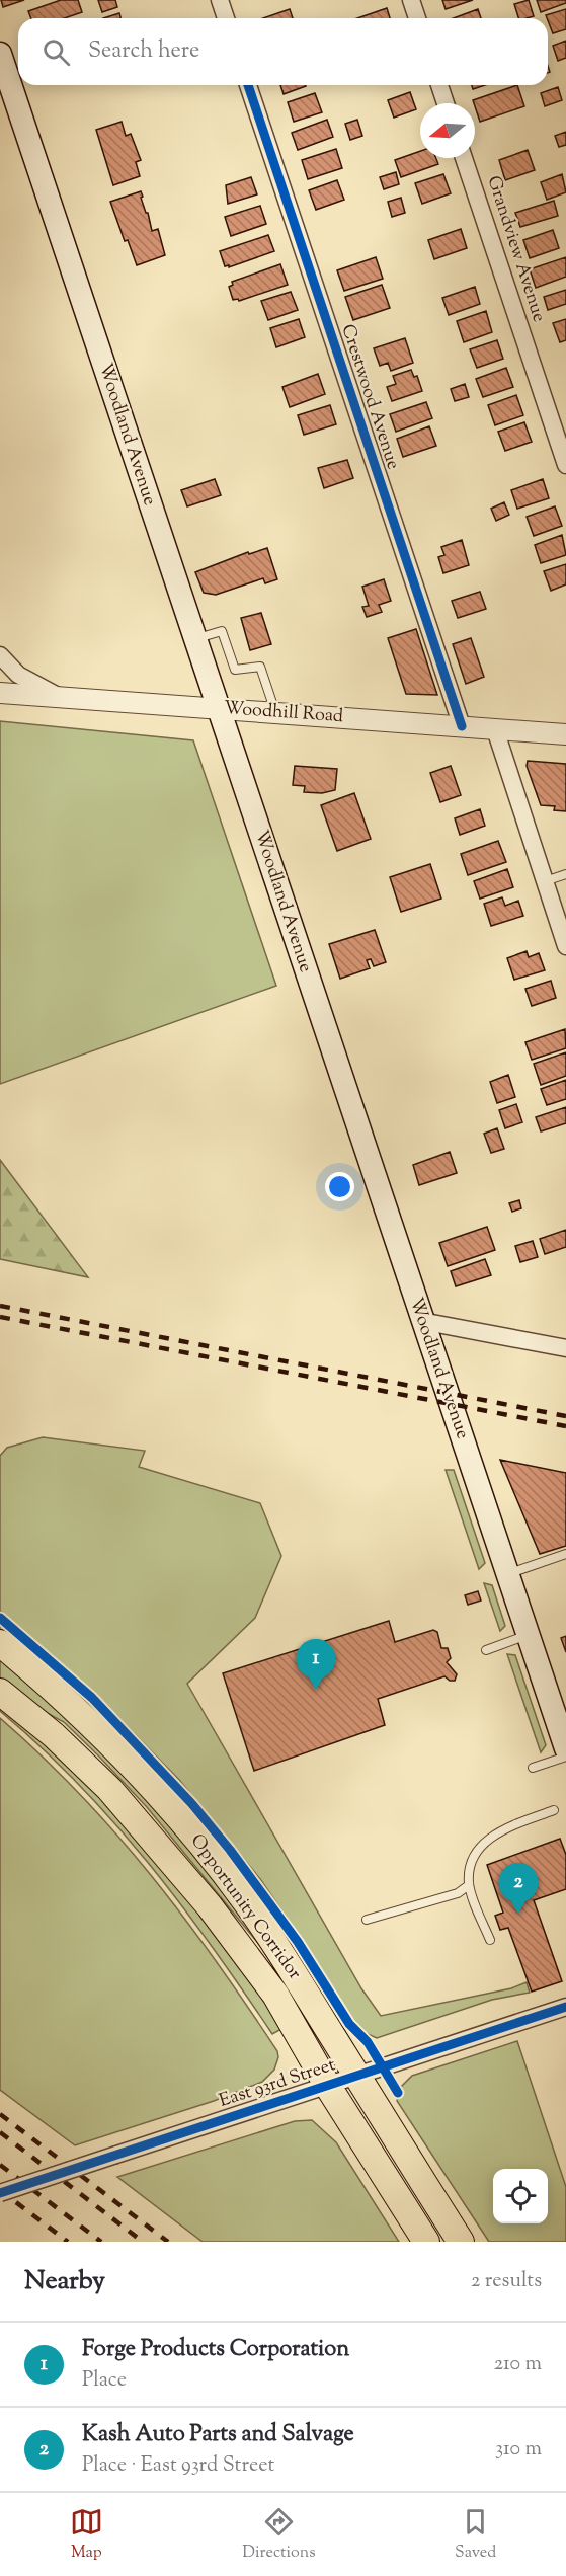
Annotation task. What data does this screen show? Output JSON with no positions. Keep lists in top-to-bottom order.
{
  "streets": {
    "main road": ["Woodland Avenue", "Opportunity Corridor"],
    "street": [
      "Grandview Avenue",
      "Crestwood Avenue",
      "Woodhill Road",
      "East 93rd Street"
    ]
  },
  "crossings": [
    ["Crestwood Avenue", "Woodhill Road"],
    ["Woodland Avenue", "Woodhill Road"],
    ["Opportunity Corridor", "East 93rd Street"]
  ],
  "north": "left",
  "page": {
    "search": "Search here",
    "pins": ["1", "2"],
    "heading": ["Nearby", "2 results"],
    "list": [
      {
        "mark": "1",
        "name": "Forge Products Corporation",
        "note": "Place",
        "value": "210 m"
      },
      {
        "mark": "2",
        "name": "Kash Auto Parts and Salvage",
        "note": "Place · East 93rd Street",
        "value": "310 m"
      }
    ],
    "nav": ["Map", "Directions", "Saved"]
  }
}
